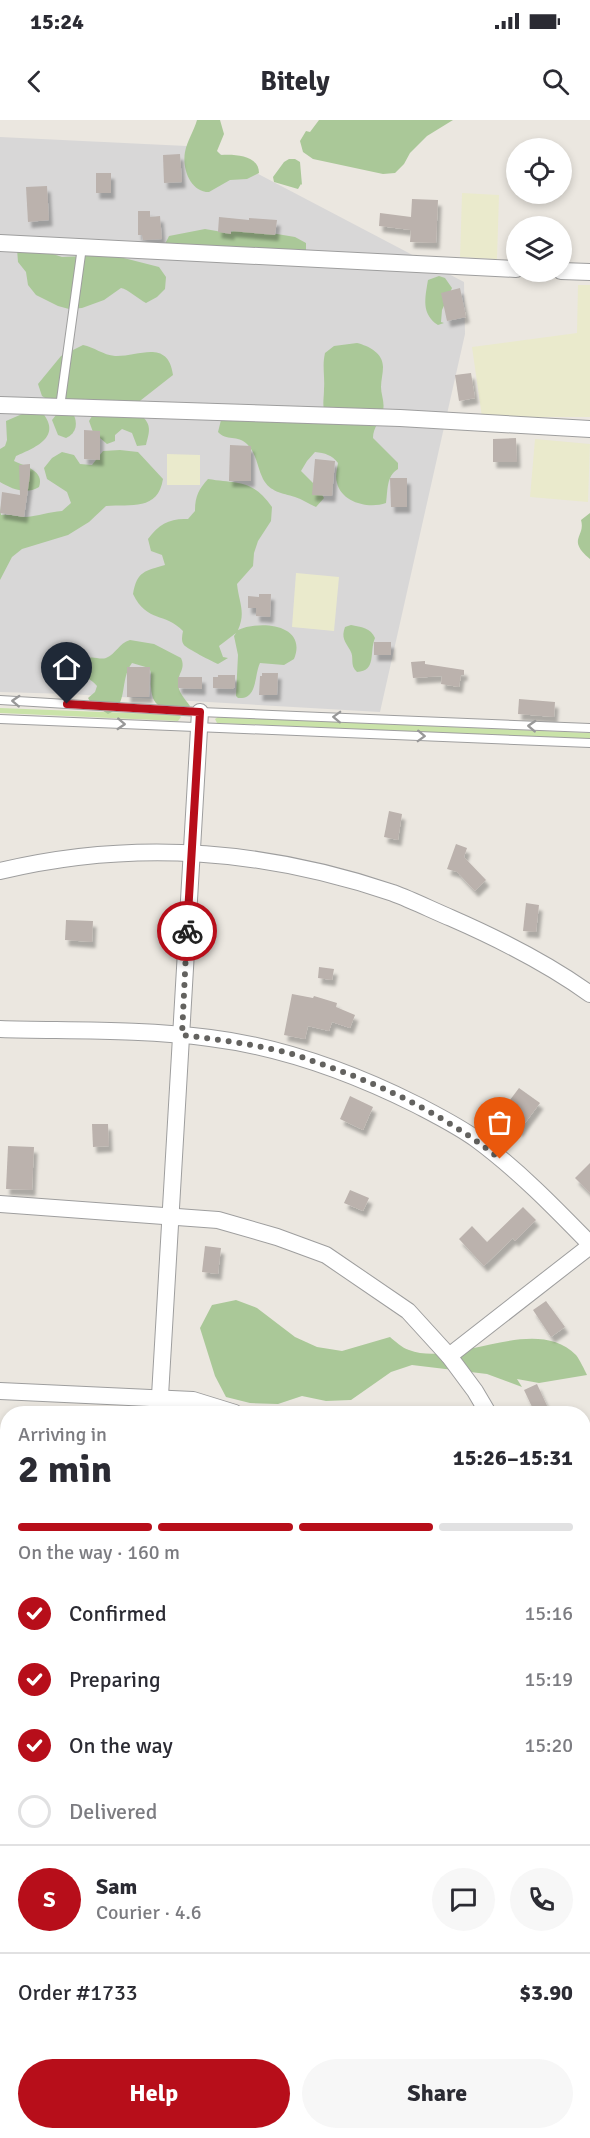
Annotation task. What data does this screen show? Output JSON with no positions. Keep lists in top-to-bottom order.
{
  "page": {
    "status": "15:24",
    "header": "Bitely",
    "heading": ["2 min", "Arriving in", "15:26–15:31"],
    "panel": [
      "Sam",
      "Courier · 4.6",
      "Order #1733",
      "$3.90"
    ],
    "bar": "On the way · 160 m",
    "list": [
      ["Confirmed", "15:16"],
      ["Preparing", "15:19"],
      ["On the way", "15:20"],
      "Delivered"
    ],
    "round": "S",
    "buttons": ["Help", "Share"]
  }
}
